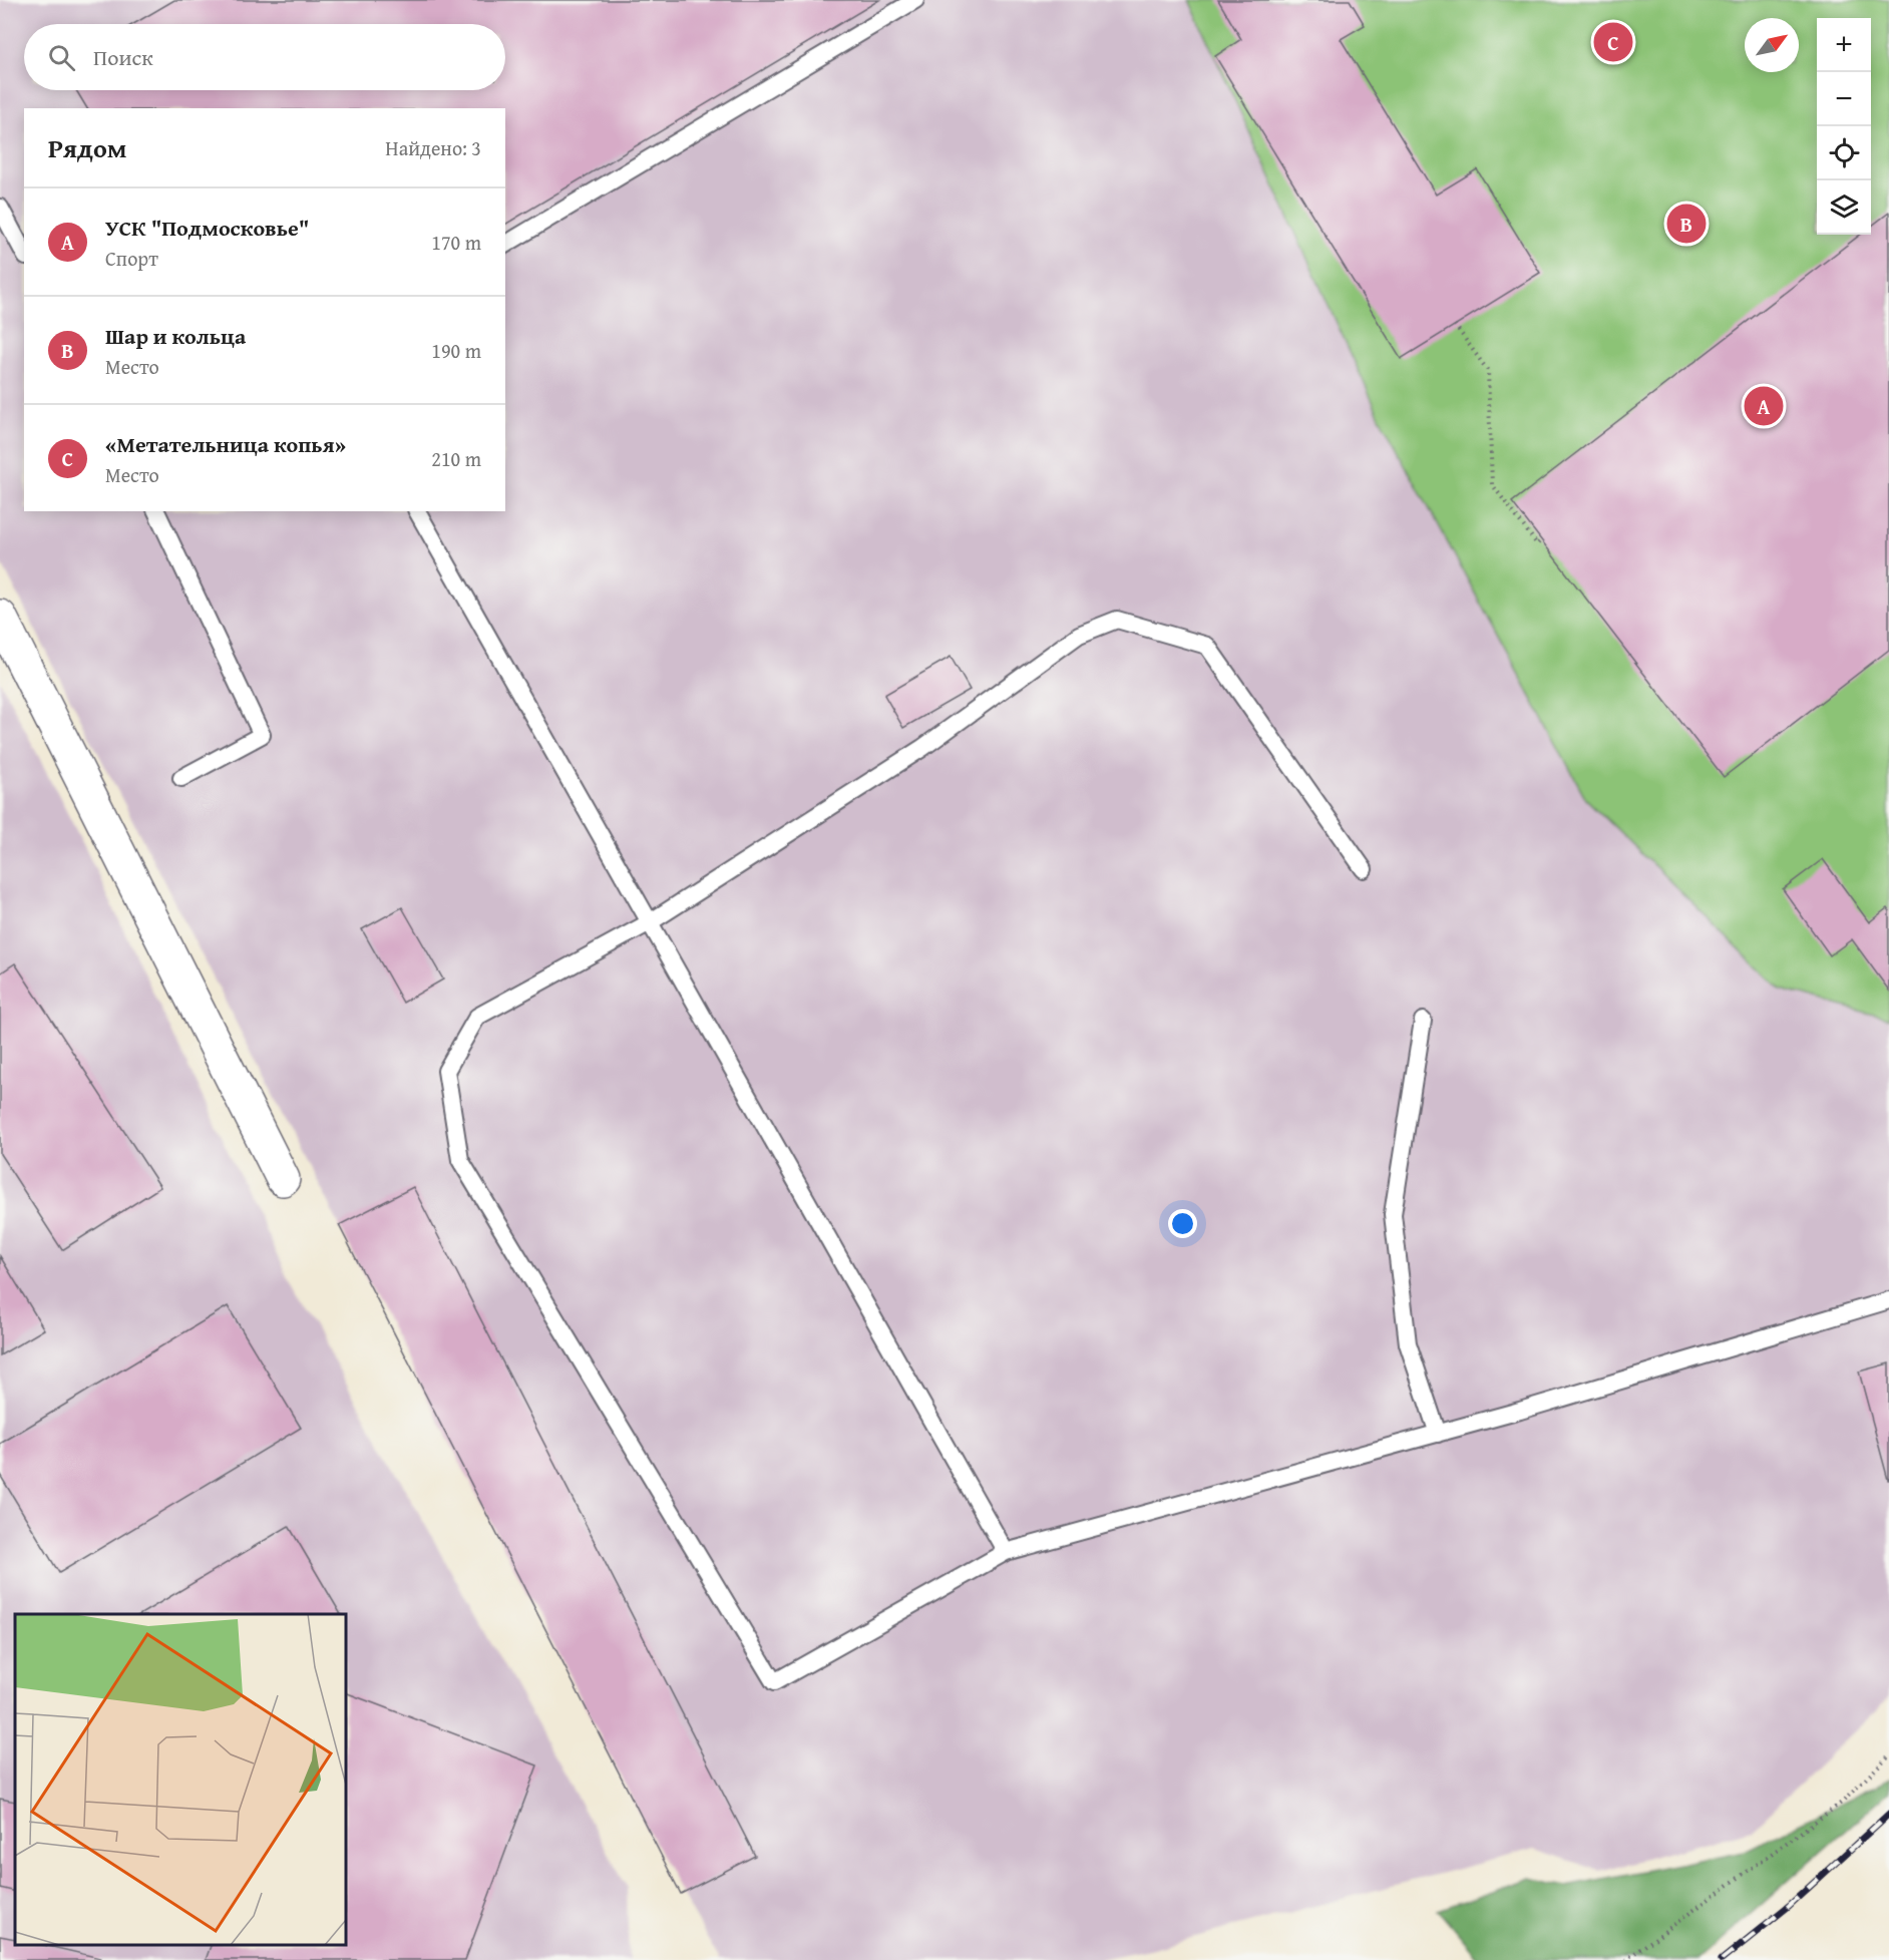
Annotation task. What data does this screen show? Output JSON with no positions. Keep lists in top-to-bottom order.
{
  "north": "top right",
  "page": {
    "map_buttons": ["+", "−"],
    "pins": ["C", "B", "A"],
    "search": "Поиск",
    "heading": ["Рядом", "Найдено: 3"],
    "list": [
      {
        "mark": "A",
        "name": "УСК \"Подмосковье\"",
        "note": "Спорт",
        "value": "170 m"
      },
      {
        "mark": "B",
        "name": "Шар и кольца",
        "note": "Место",
        "value": "190 m"
      },
      {
        "mark": "C",
        "name": "«Метательница копья»",
        "note": "Место",
        "value": "210 m"
      }
    ]
  }
}
